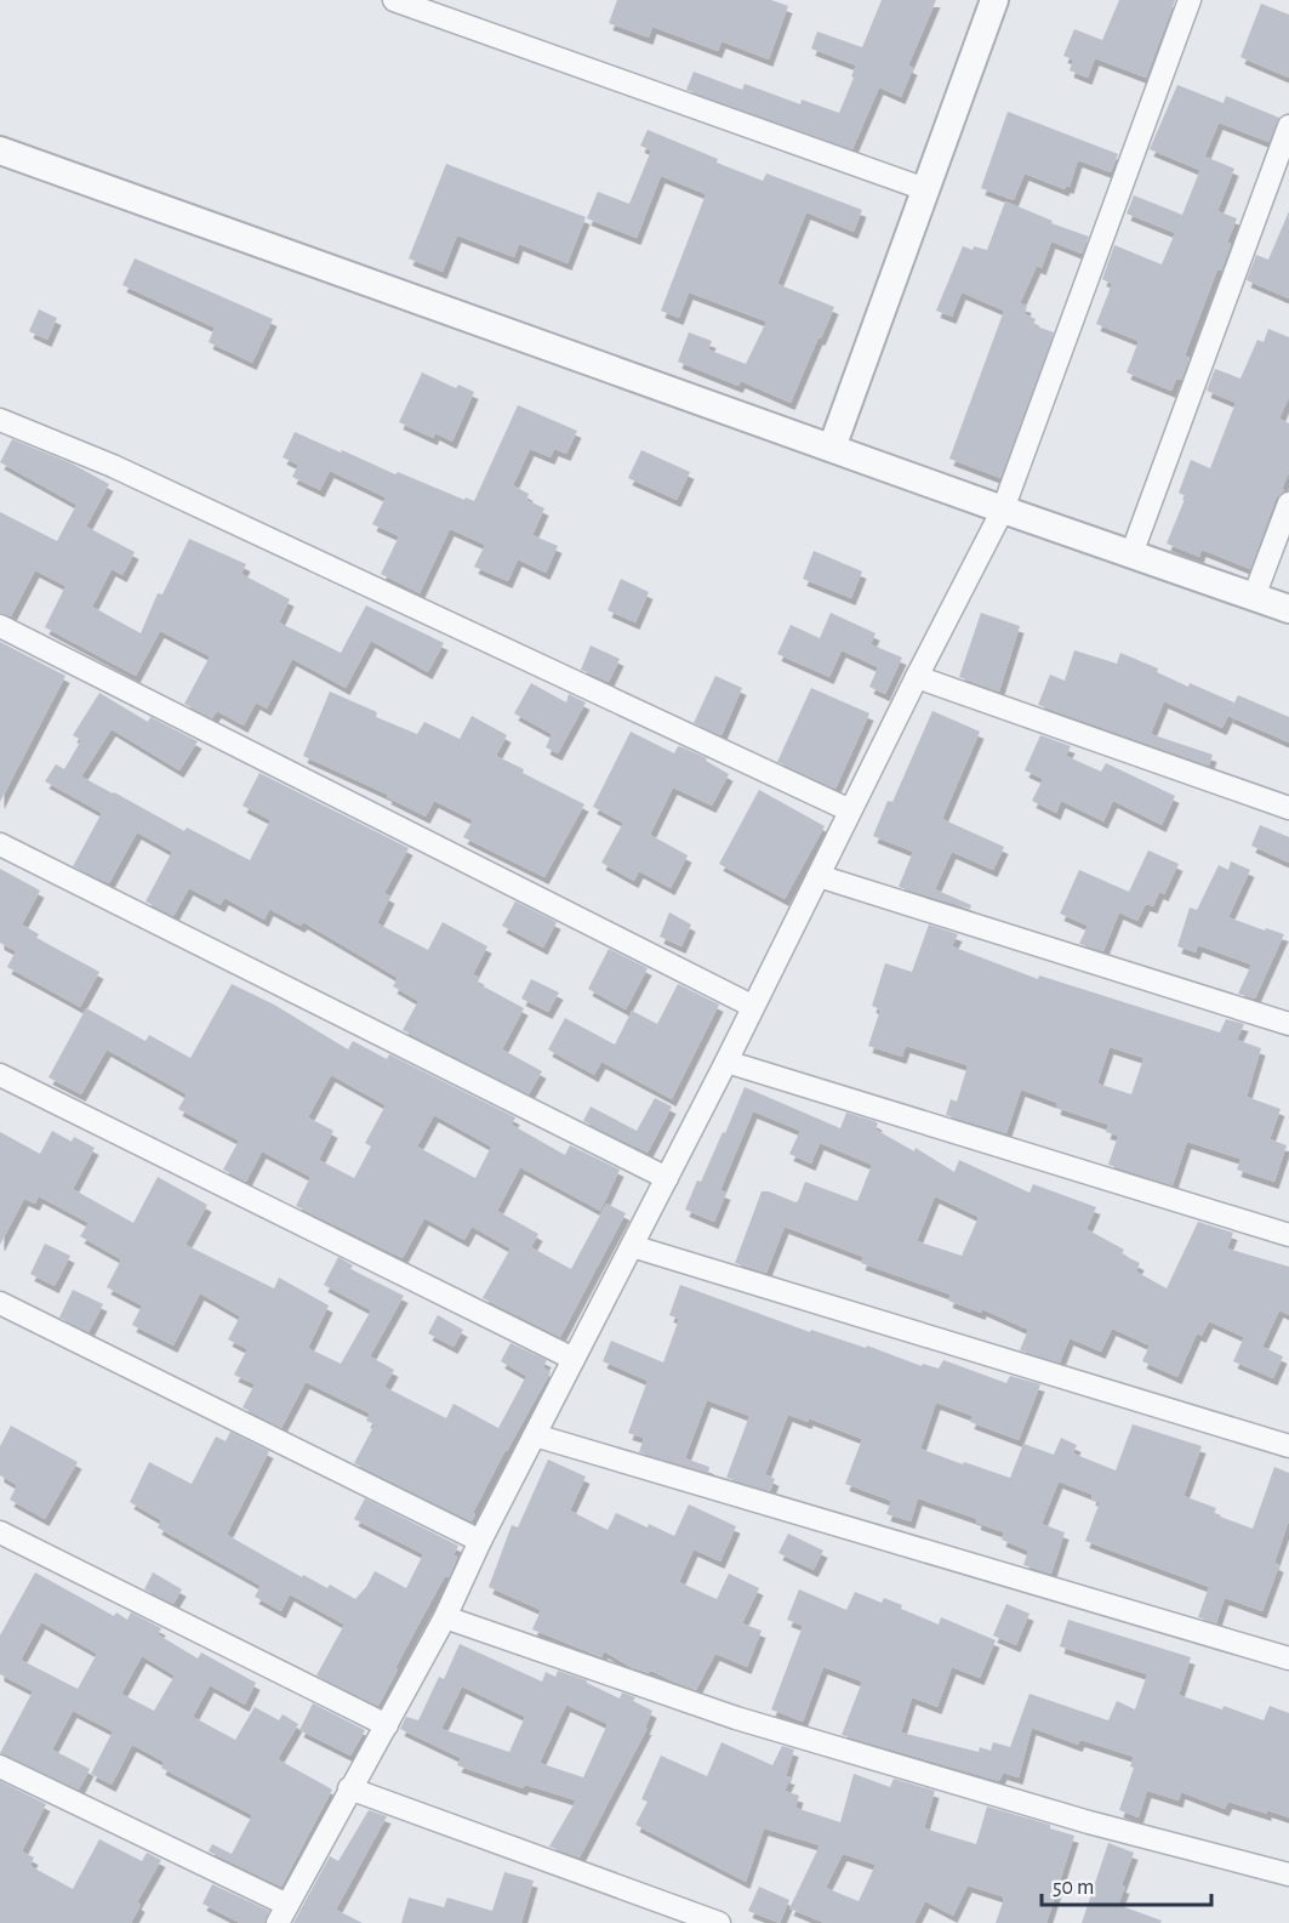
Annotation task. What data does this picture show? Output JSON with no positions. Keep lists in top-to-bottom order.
{
  "scale_bar": "50 m"
}
